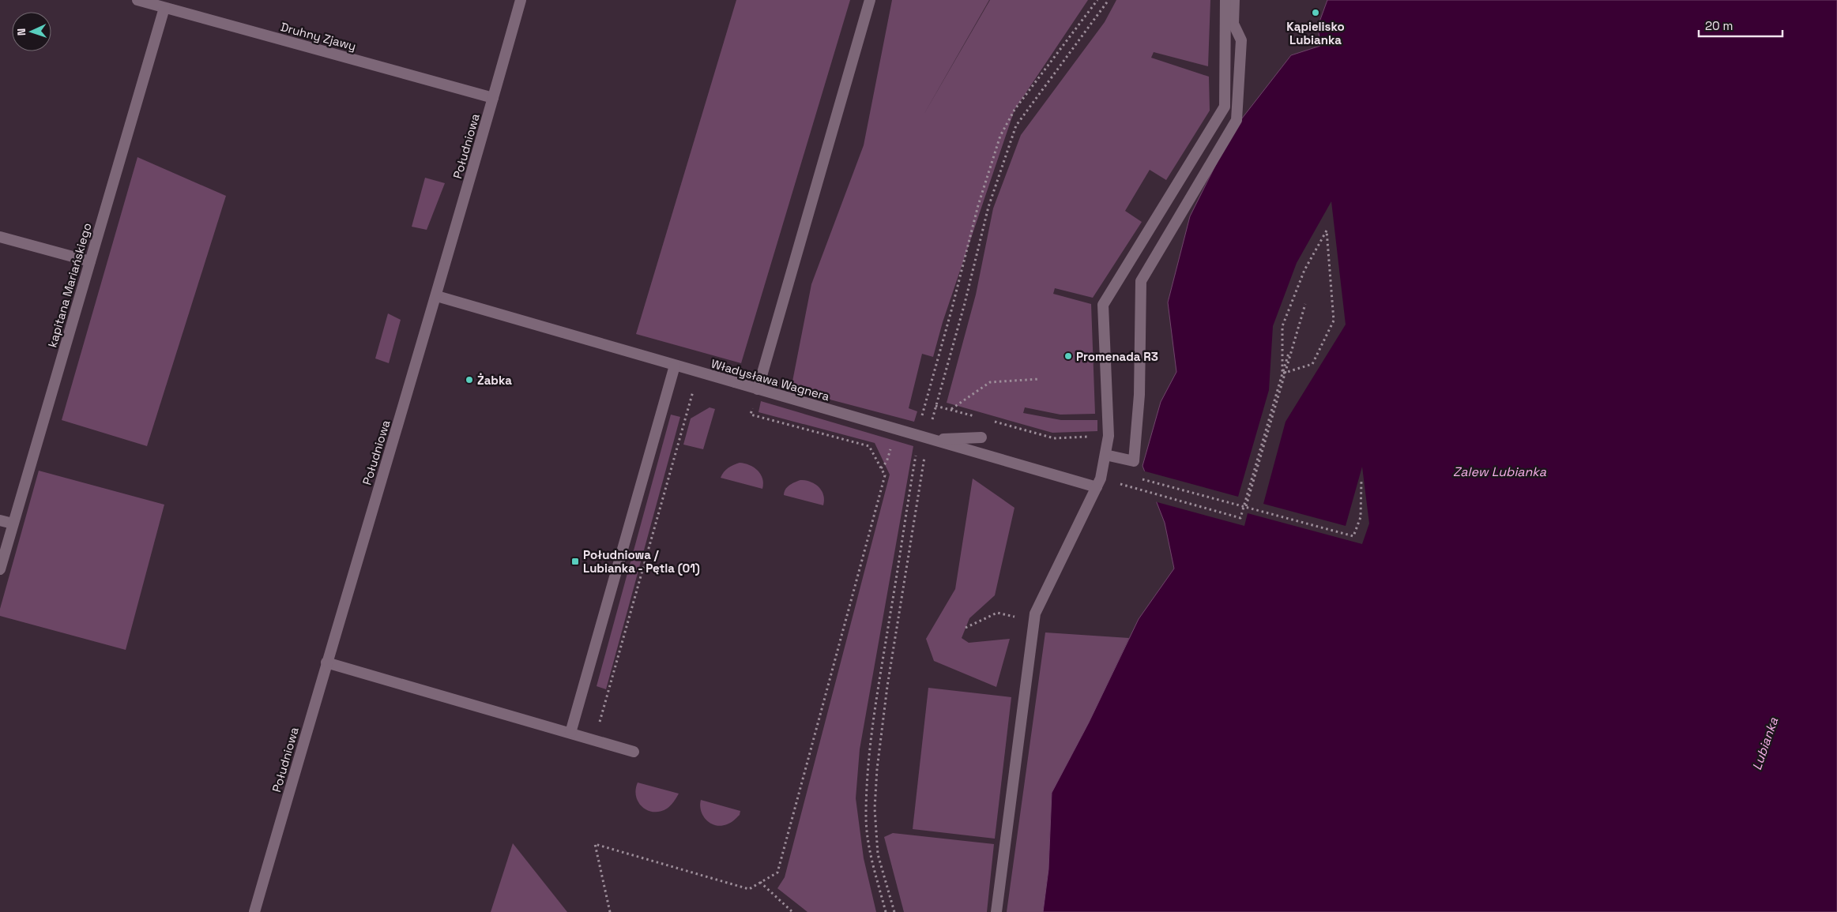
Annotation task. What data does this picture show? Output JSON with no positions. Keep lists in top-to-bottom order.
{
  "streets": {
    "street": [
      "Druhny Zjawy",
      "Południowa",
      "kapitana Mariańskiego",
      "Władysława Wagnera"
    ]
  },
  "crossings": [
    ["Druhny Zjawy", "Południowa"],
    ["Druhny Zjawy", "kapitana Mariańskiego"],
    ["Południowa", "Władysława Wagnera"]
  ],
  "water": ["Zalew Lubianka", "Lubianka"],
  "places": {
    "other": ["Kąpielisko Lubianka", "Promenada R3", "Żabka"],
    "transit": ["Południowa / Lubianka - Pętla (01)"]
  },
  "scale_bar": "20 m",
  "north": "left"
}
